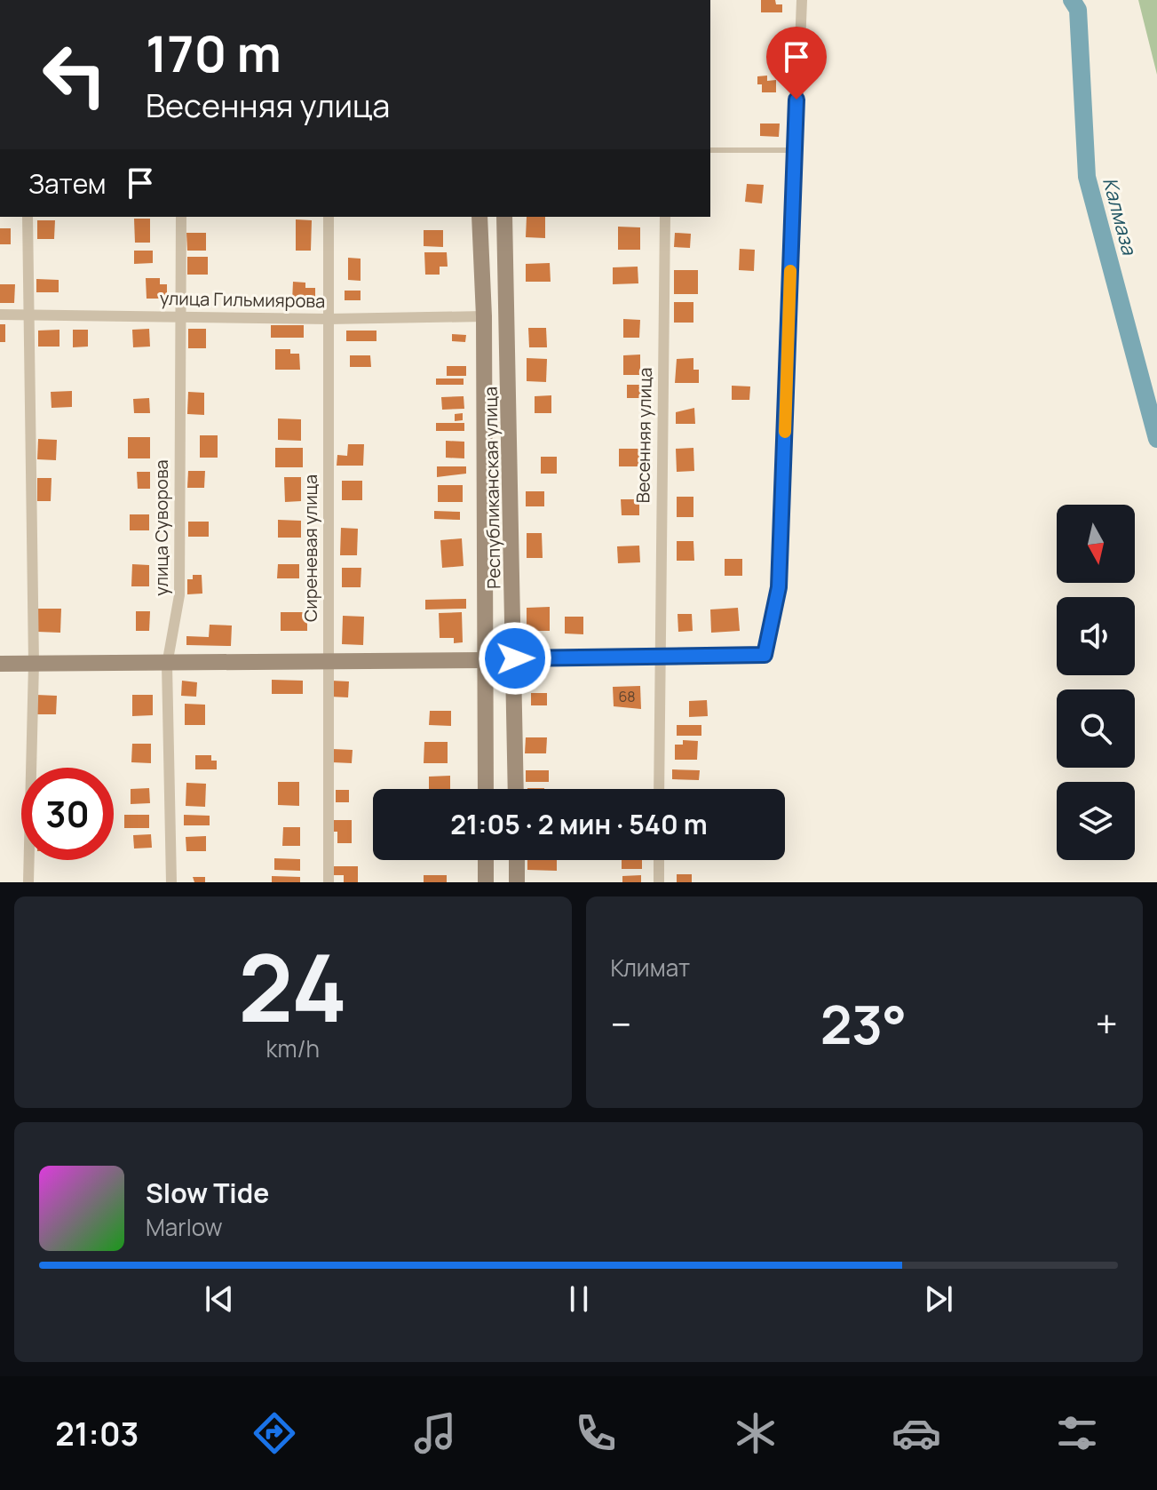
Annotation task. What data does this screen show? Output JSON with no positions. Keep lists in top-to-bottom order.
{
  "streets": {
    "street": [
      "улица Гильмиярова",
      "Весенняя улица",
      "Республиканская улица",
      "улица Суворова",
      "Сиреневая улица"
    ]
  },
  "crossings": [
    ["улица Гильмиярова", "Республиканская улица"],
    ["улица Гильмиярова", "улица Суворова"],
    ["улица Гильмиярова", "Сиреневая улица"]
  ],
  "water": ["Калмаза"],
  "house_numbers": ["68"],
  "north": "bottom",
  "page": {
    "turn": ["170 m", "Весенняя улица"],
    "then": "Затем",
    "limit": "30",
    "trip": "21:05 · 2 мин · 540 m",
    "tile": [
      ["24", "km/h"],
      "Климат"
    ],
    "heat": ["−", "23°", "+"],
    "song": ["Slow Tide", "Marlow"],
    "tabs": "21:03"
  }
}
